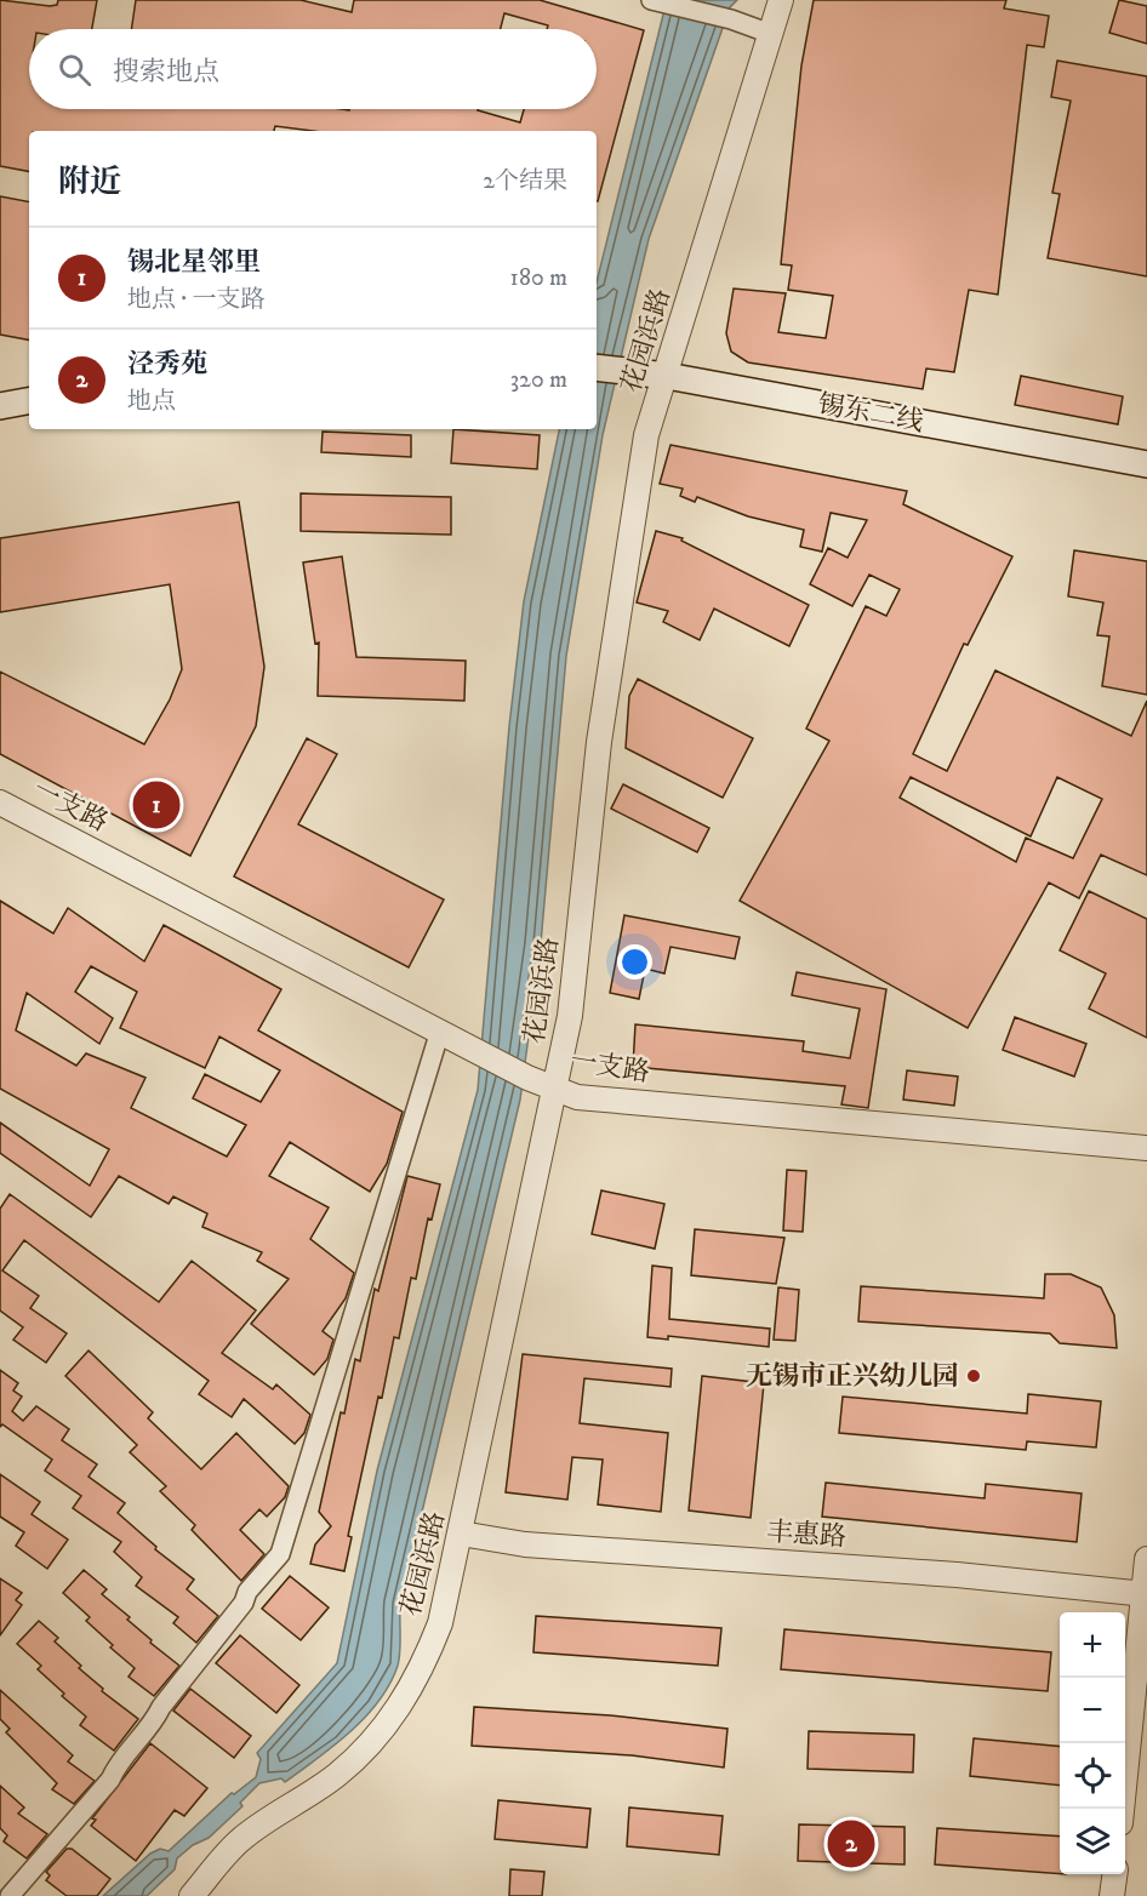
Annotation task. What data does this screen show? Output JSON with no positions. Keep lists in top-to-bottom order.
{
  "streets": {
    "main road": ["锡东二线"],
    "street": ["花园浜路", "一支路", "丰惠路"]
  },
  "crossings": [
    ["花园浜路", "锡东二线"],
    ["花园浜路", "一支路"],
    ["花园浜路", "丰惠路"]
  ],
  "places": ["无锡市正兴幼儿园"],
  "page": {
    "search": "搜索地点",
    "heading": ["附近", "2个结果"],
    "list": [
      {
        "mark": "1",
        "name": "锡北星邻里",
        "note": "地点 · 一支路",
        "value": "180 m"
      },
      {
        "mark": "2",
        "name": "泾秀苑",
        "note": "地点",
        "value": "320 m"
      }
    ],
    "pins": ["1", "2"],
    "map_buttons": ["+", "−"]
  }
}
